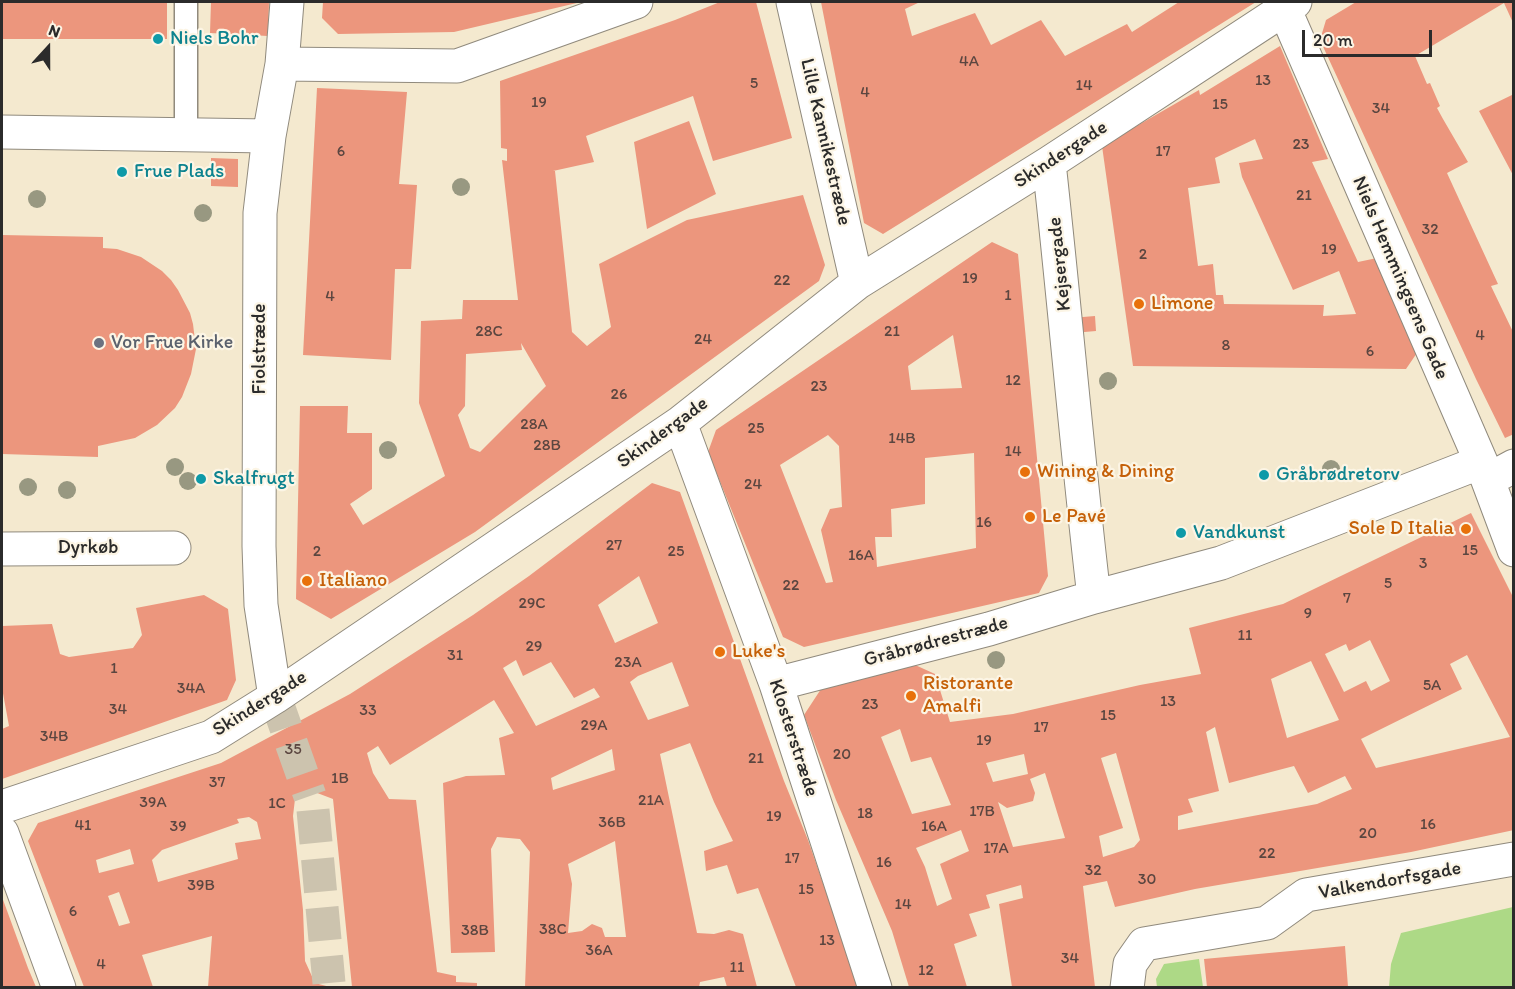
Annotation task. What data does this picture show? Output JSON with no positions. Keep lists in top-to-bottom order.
{
  "streets": {
    "street": [
      "Lille Kannikestræde",
      "Skindergade",
      "Kejsergade",
      "Niels Hemmingsens Gade",
      "Fiolstræde",
      "Dyrkøb",
      "Gråbrødrestræde",
      "Klosterstræde",
      "Valkendorfsgade"
    ]
  },
  "crossings": [
    ["Lille Kannikestræde", "Skindergade"],
    ["Skindergade", "Kejsergade"],
    ["Skindergade", "Niels Hemmingsens Gade"],
    ["Skindergade", "Fiolstræde"],
    ["Skindergade", "Klosterstræde"],
    ["Kejsergade", "Gråbrødrestræde"],
    ["Gråbrødrestræde", "Klosterstræde"]
  ],
  "places": [
    "Niels Bohr",
    "Frue Plads",
    "Limone",
    "Vor Frue Kirke",
    "Wining & Dining",
    "Gråbrødretorv",
    "Skalfrugt",
    "Le Pavé",
    "Sole D Italia",
    "Vandkunst",
    "Italiano",
    "Luke's",
    "Ristorante Amalfi"
  ],
  "house_numbers": [
    "4A",
    "13",
    "5",
    "14",
    "4",
    "19",
    "15",
    "34",
    "23",
    "6",
    "17",
    "21",
    "32",
    "19",
    "2",
    "19",
    "22",
    "1",
    "4",
    "28C",
    "21",
    "4",
    "24",
    "8",
    "6",
    "12",
    "23",
    "26",
    "28A",
    "25",
    "14B",
    "28B",
    "14",
    "24",
    "16",
    "27",
    "15",
    "2",
    "25",
    "16A",
    "3",
    "5",
    "22",
    "7",
    "29C",
    "9",
    "11",
    "29",
    "31",
    "23A",
    "1",
    "5A",
    "34A",
    "13",
    "23",
    "34",
    "33",
    "15",
    "29A",
    "17",
    "34B",
    "19",
    "35",
    "20",
    "21",
    "1B",
    "37",
    "21A",
    "39A",
    "1C",
    "17B",
    "18",
    "19",
    "36B",
    "16",
    "41",
    "39",
    "16A",
    "20",
    "17A",
    "22",
    "17",
    "16",
    "32",
    "30",
    "39B",
    "15",
    "14",
    "6",
    "38C",
    "38B",
    "13",
    "36A",
    "34",
    "4",
    "11",
    "12"
  ],
  "scale_bar": "20 m",
  "north": "top"
}
